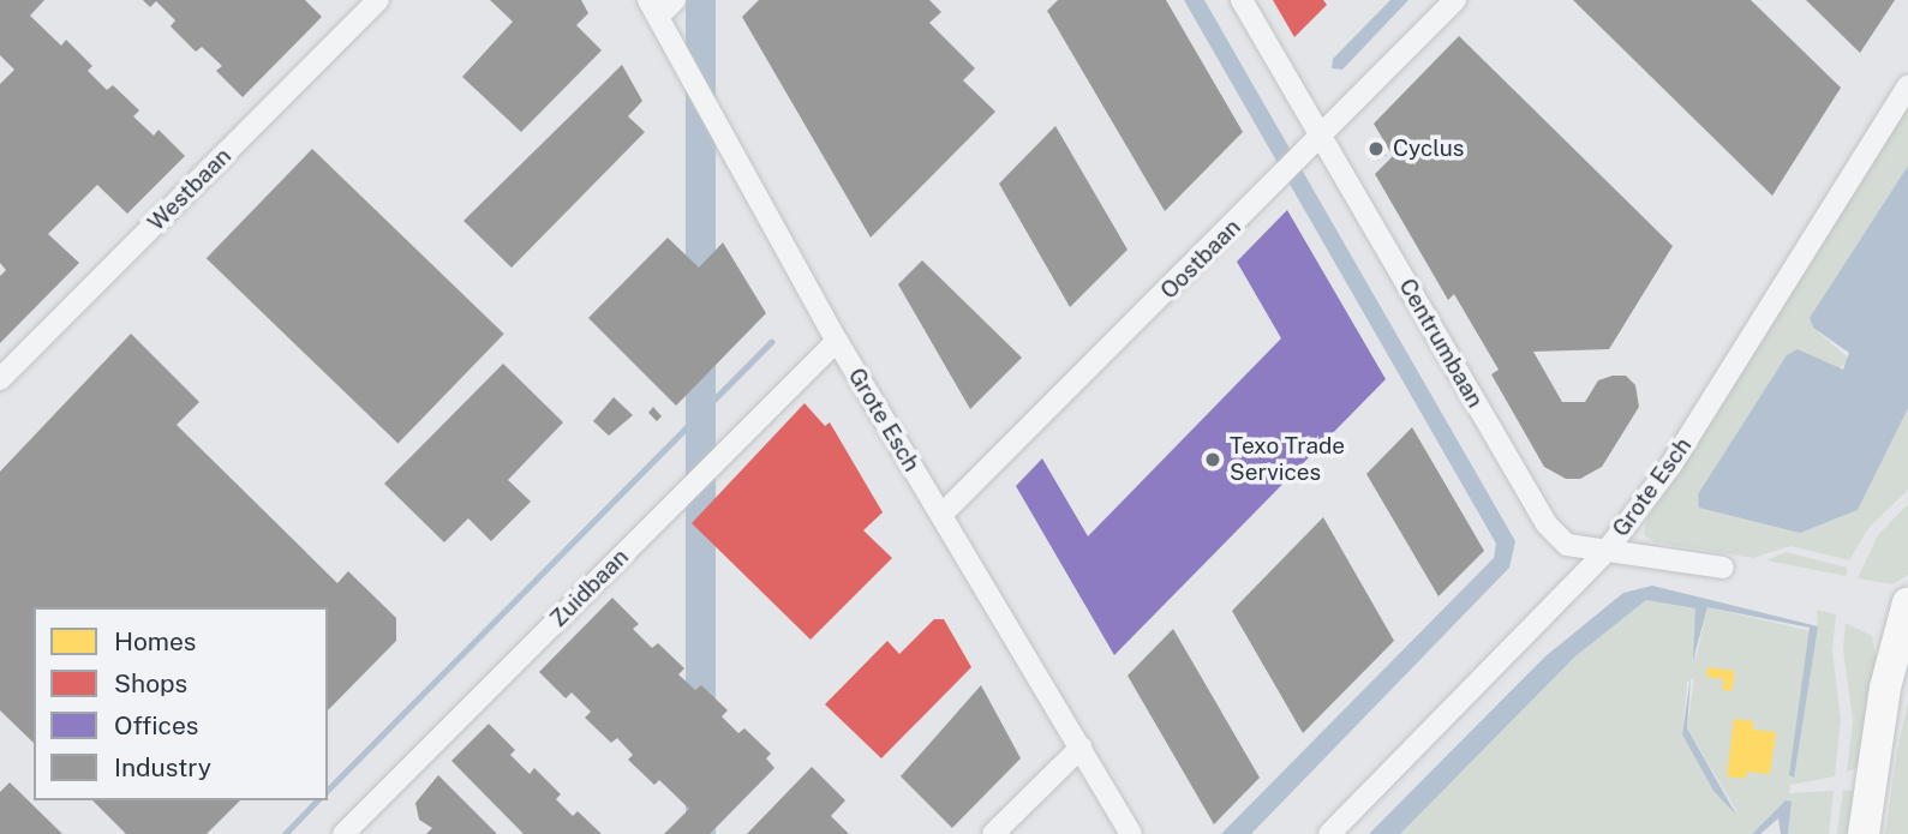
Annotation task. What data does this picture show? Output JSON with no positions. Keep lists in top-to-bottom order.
{
  "streets": {
    "street": [
      "Westbaan",
      "Oostbaan",
      "Centrumbaan",
      "Grote Esch",
      "Zuidbaan"
    ]
  },
  "crossings": [
    ["Oostbaan", "Centrumbaan"],
    ["Oostbaan", "Grote Esch"],
    ["Centrumbaan", "Grote Esch"],
    ["Grote Esch", "Zuidbaan"]
  ],
  "places": ["Cyclus", "Texo Trade Services"],
  "legend": [
    "Homes",
    "Shops",
    "Offices",
    "Industry"
  ]
}
